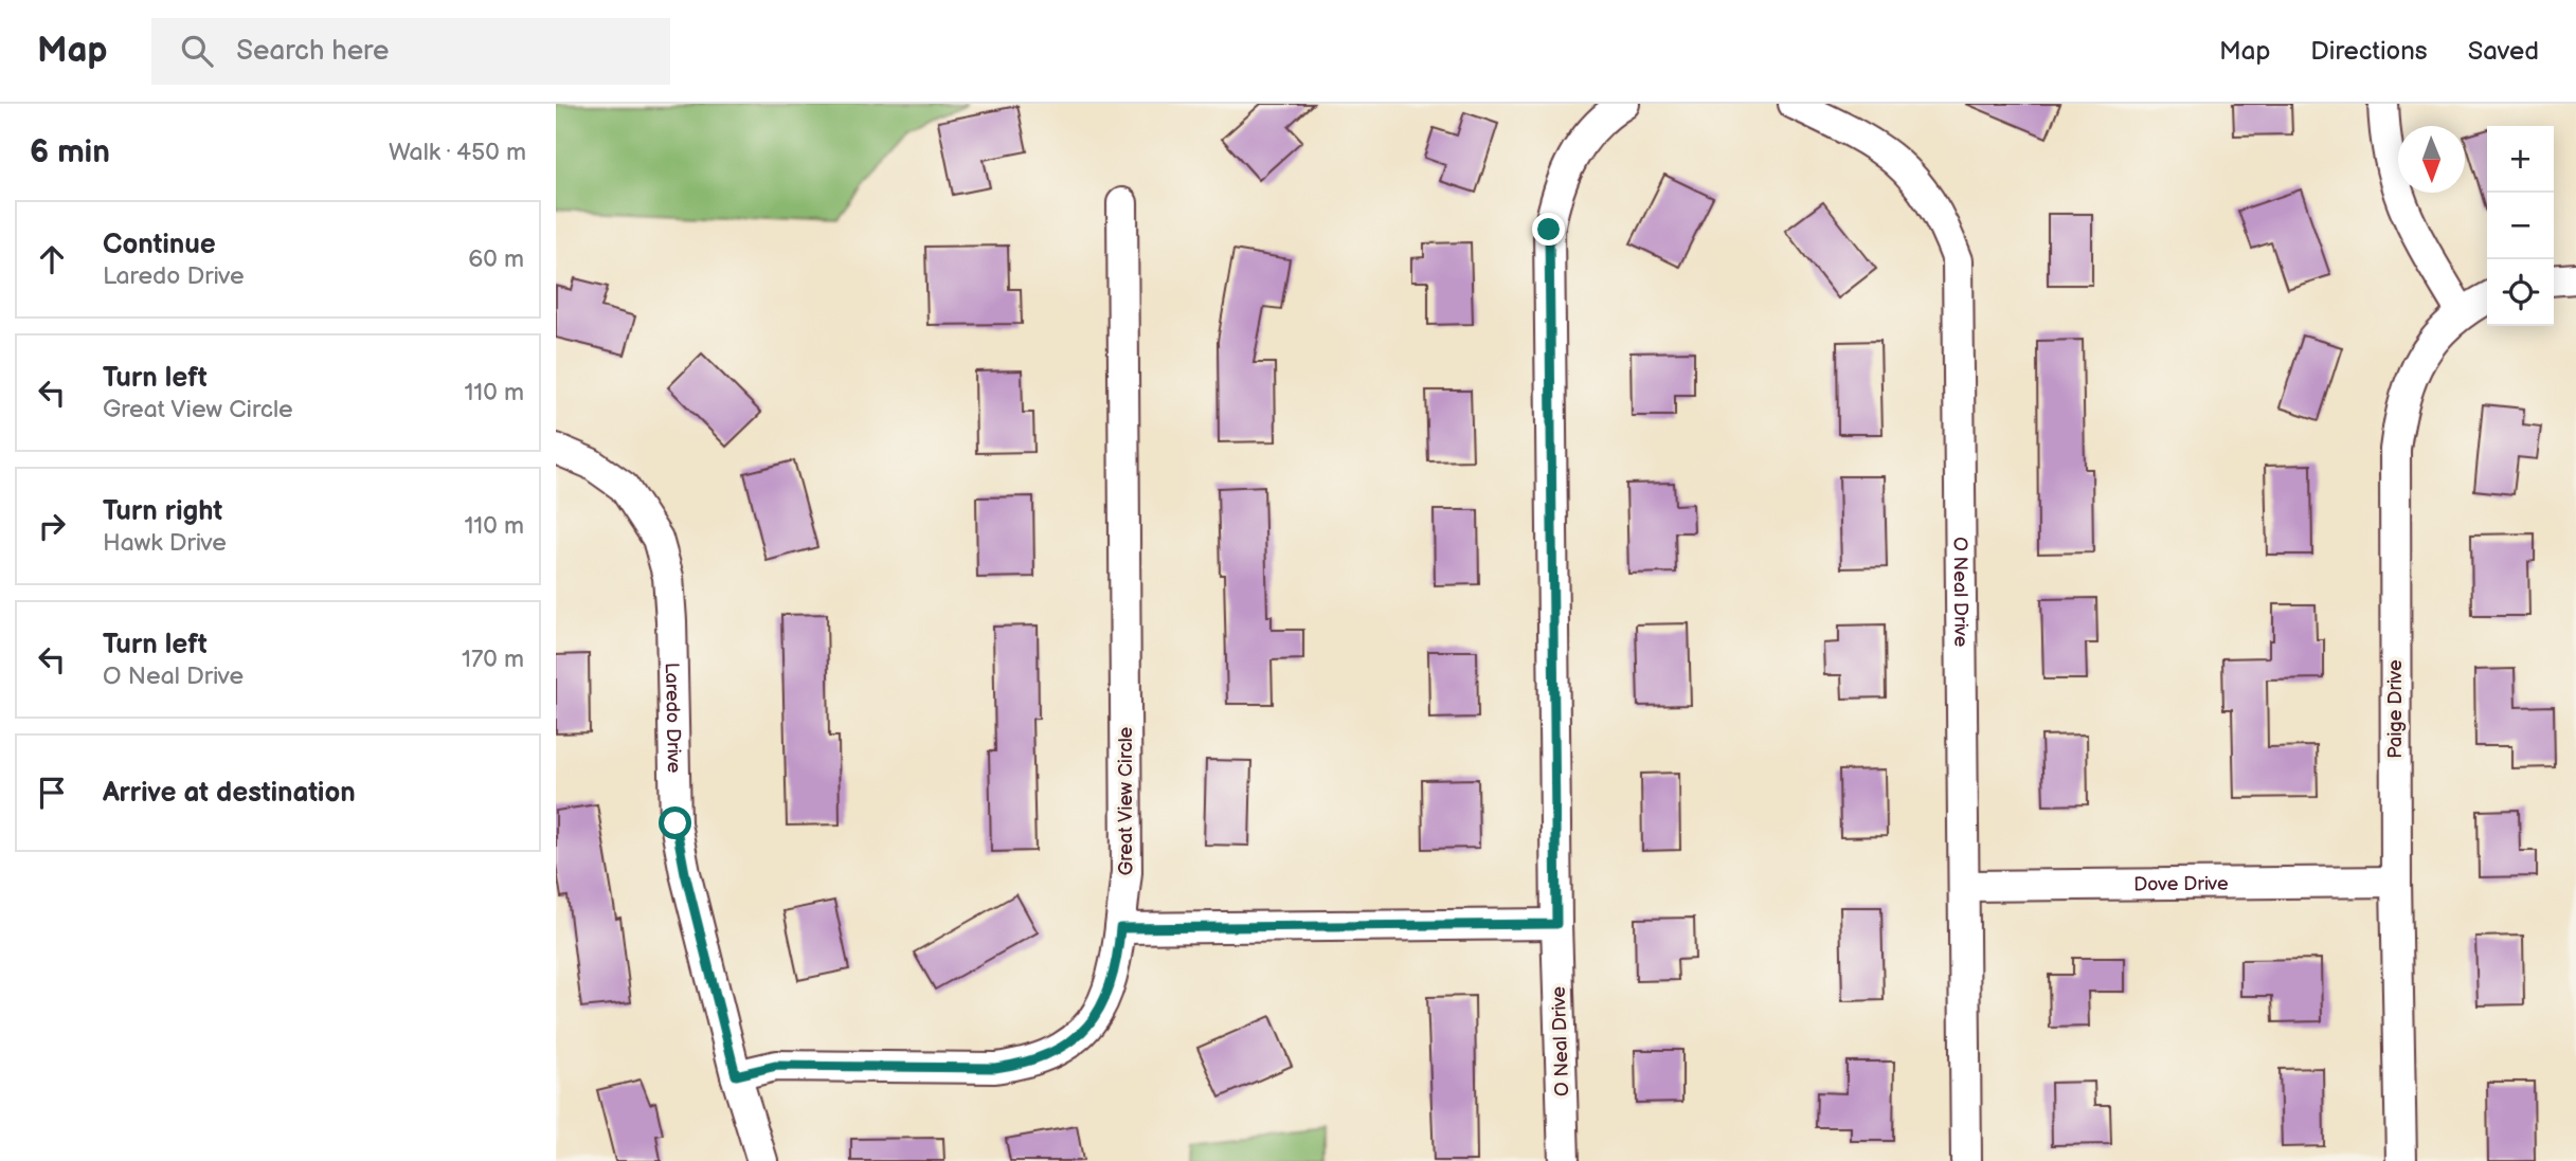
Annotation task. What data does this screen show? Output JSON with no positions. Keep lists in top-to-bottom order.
{
  "streets": {
    "street": [
      "O Neal Drive",
      "Paige Drive",
      "Laredo Drive",
      "Great View Circle",
      "Dove Drive"
    ]
  },
  "crossings": [
    ["O Neal Drive", "Dove Drive"],
    ["Paige Drive", "Dove Drive"],
    ["Laredo Drive", "Great View Circle"]
  ],
  "north": "bottom",
  "page": {
    "header": "Map",
    "search": "Search here",
    "nav": ["Map", "Directions", "Saved"],
    "heading": ["6 min", "Walk · 450 m"],
    "map_buttons": ["+", "−"],
    "list": [
      ["Continue", "Laredo Drive", "60 m"],
      ["Turn left", "Great View Circle", "110 m"],
      ["Turn right", "Hawk Drive", "110 m"],
      ["Turn left", "O Neal Drive", "170 m"],
      "Arrive at destination"
    ]
  }
}
